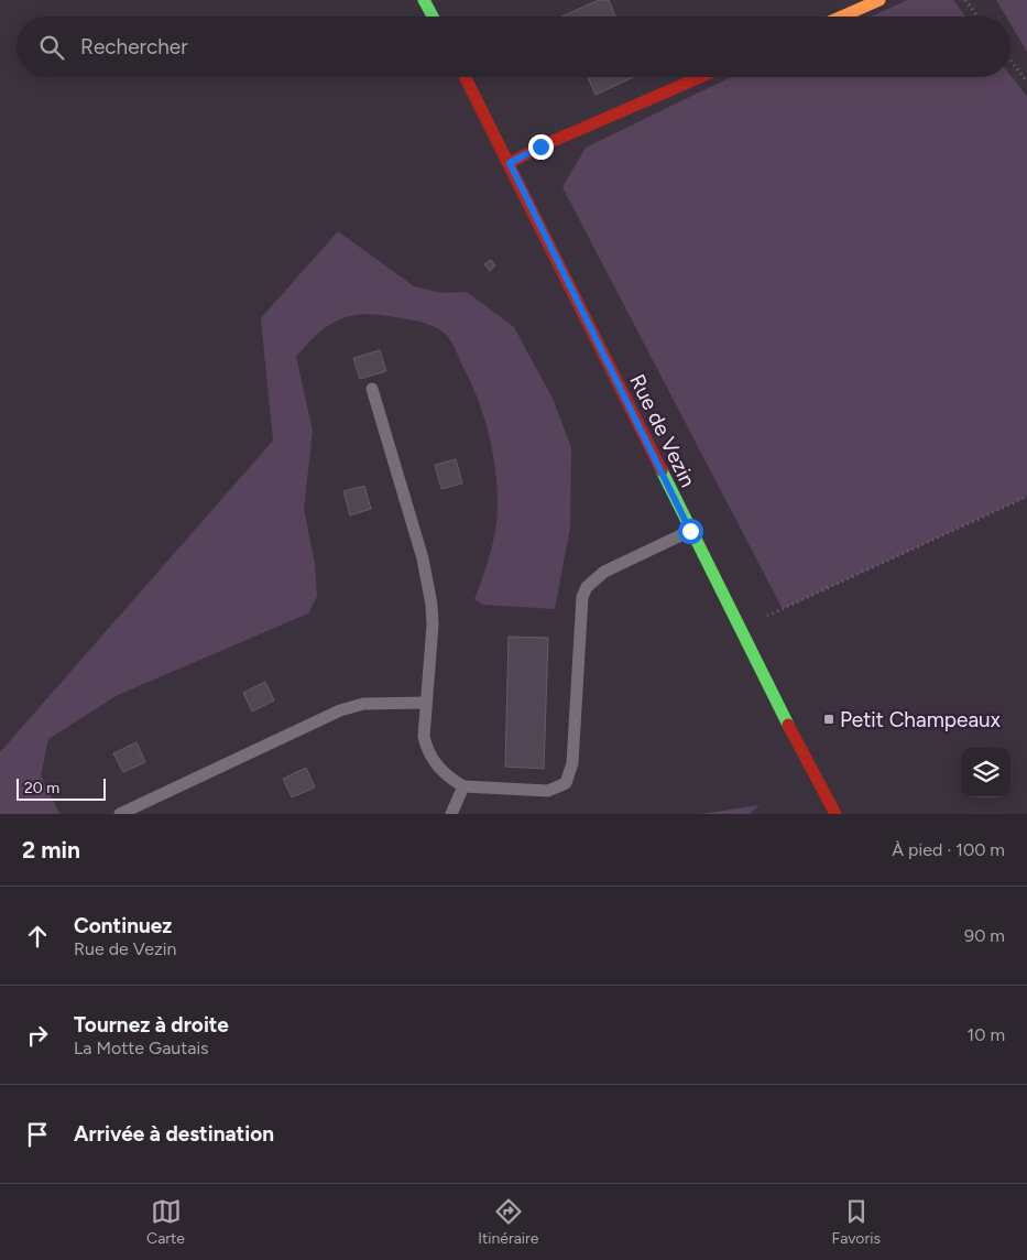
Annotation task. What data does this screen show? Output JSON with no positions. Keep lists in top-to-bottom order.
{
  "streets": {
    "main road": ["Rue de Vezin"]
  },
  "places": {
    "transit": ["Petit Champeaux"]
  },
  "scale_bar": "20 m",
  "page": {
    "search": "Rechercher",
    "scale": "20 m",
    "heading": ["2 min", "À pied · 100 m"],
    "list": [
      ["Continuez", "Rue de Vezin", "90 m"],
      ["Tournez à droite", "La Motte Gautais", "10 m"],
      "Arrivée à destination"
    ],
    "nav": ["Carte", "Itinéraire", "Favoris"]
  }
}
